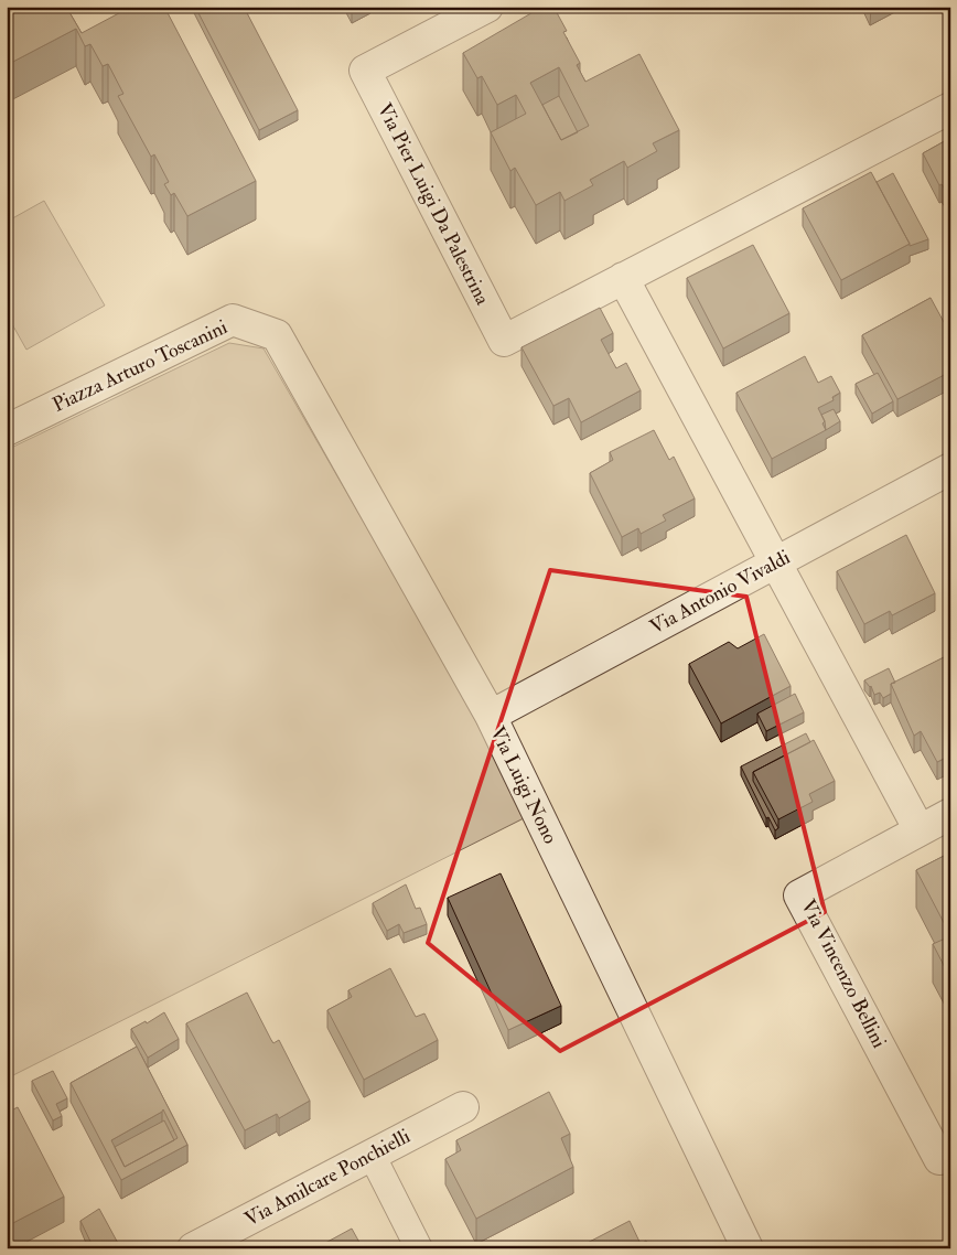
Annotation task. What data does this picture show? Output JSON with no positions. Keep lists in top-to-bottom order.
{
  "streets": {
    "street": [
      "Via Pier Luigi Da Palestrina",
      "Piazza Arturo Toscanini",
      "Via Antonio Vivaldi",
      "Via Luigi Nono",
      "Via Vincenzo Bellini",
      "Via Amilcare Ponchielli"
    ]
  },
  "crossings": [
    ["Piazza Arturo Toscanini", "Via Luigi Nono"],
    ["Via Antonio Vivaldi", "Via Luigi Nono"]
  ]
}
